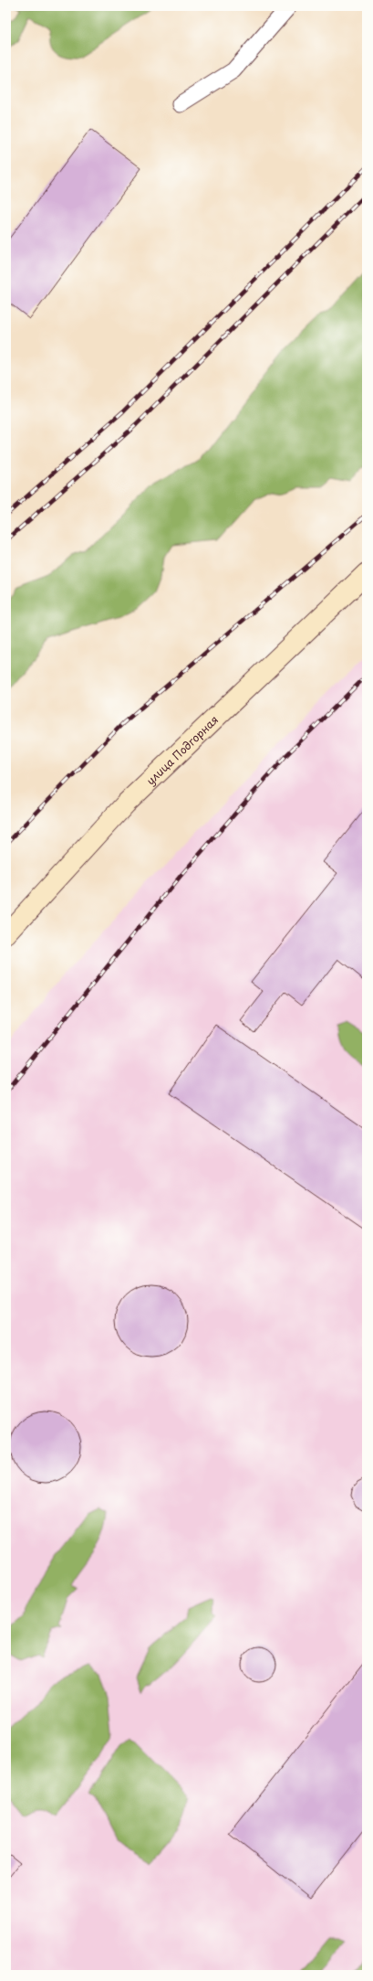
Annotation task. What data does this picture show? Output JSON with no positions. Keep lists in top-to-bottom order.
{
  "streets": {
    "main road": ["улица Подгорная"]
  }
}
